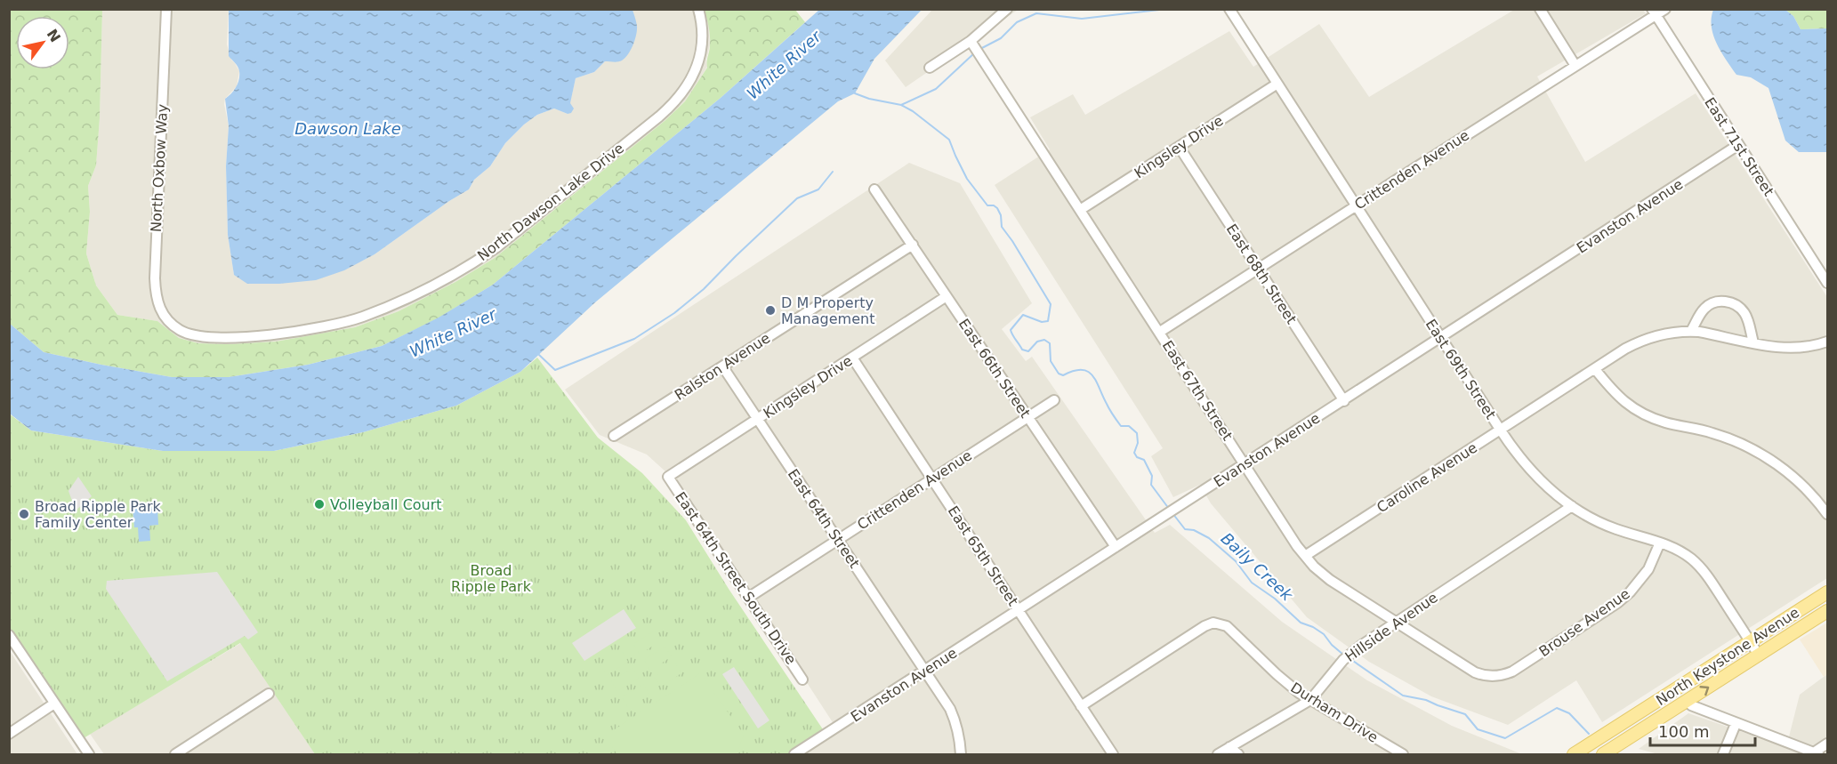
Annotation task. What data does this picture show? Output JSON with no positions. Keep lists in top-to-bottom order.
{
  "streets": {
    "main road": ["North Keystone Avenue"],
    "street": [
      "Kingsley Drive",
      "East 71st Street",
      "North Oxbow Way",
      "Crittenden Avenue",
      "North Dawson Lake Drive",
      "Evanston Avenue",
      "East 68th Street",
      "Ralston Avenue",
      "East 66th Street",
      "East 69th Street",
      "East 67th Street",
      "Caroline Avenue",
      "East 64th Street",
      "East 65th Street",
      "East 64th Street South Drive",
      "Brouse Avenue",
      "Hillside Avenue",
      "Durham Drive"
    ]
  },
  "crossings": [
    ["Kingsley Drive", "East 68th Street"],
    ["Kingsley Drive", "East 66th Street"],
    ["Kingsley Drive", "East 69th Street"],
    ["Kingsley Drive", "East 67th Street"],
    ["Kingsley Drive", "East 64th Street"],
    ["Kingsley Drive", "East 65th Street"],
    ["Kingsley Drive", "East 64th Street South Drive"],
    ["East 71st Street", "Crittenden Avenue"],
    ["East 71st Street", "Evanston Avenue"],
    ["North Oxbow Way", "North Dawson Lake Drive"],
    ["Crittenden Avenue", "East 68th Street"],
    ["Crittenden Avenue", "East 66th Street"],
    ["Crittenden Avenue", "East 69th Street"],
    ["Crittenden Avenue", "East 67th Street"],
    ["Crittenden Avenue", "East 64th Street"],
    ["Crittenden Avenue", "East 65th Street"],
    ["Crittenden Avenue", "East 64th Street South Drive"],
    ["Evanston Avenue", "East 68th Street"],
    ["Evanston Avenue", "East 66th Street"],
    ["Evanston Avenue", "East 69th Street"],
    ["Evanston Avenue", "East 67th Street"],
    ["Evanston Avenue", "East 64th Street"],
    ["Evanston Avenue", "East 65th Street"],
    ["Ralston Avenue", "East 66th Street"],
    ["Ralston Avenue", "East 64th Street"],
    ["East 69th Street", "Caroline Avenue"],
    ["East 69th Street", "Brouse Avenue"],
    ["East 69th Street", "Hillside Avenue"],
    ["East 69th Street", "North Keystone Avenue"],
    ["East 67th Street", "Caroline Avenue"],
    ["East 67th Street", "Brouse Avenue"],
    ["East 67th Street", "Hillside Avenue"],
    ["East 65th Street", "Durham Drive"],
    ["Hillside Avenue", "Durham Drive"]
  ],
  "water": ["White River", "Dawson Lake", "Baily Creek"],
  "parks": ["Broad Ripple Park"],
  "places": ["D M Property Management", "Volleyball Court", "Broad Ripple Park Family Center"],
  "scale_bar": "100 m",
  "north": "top right"
}
